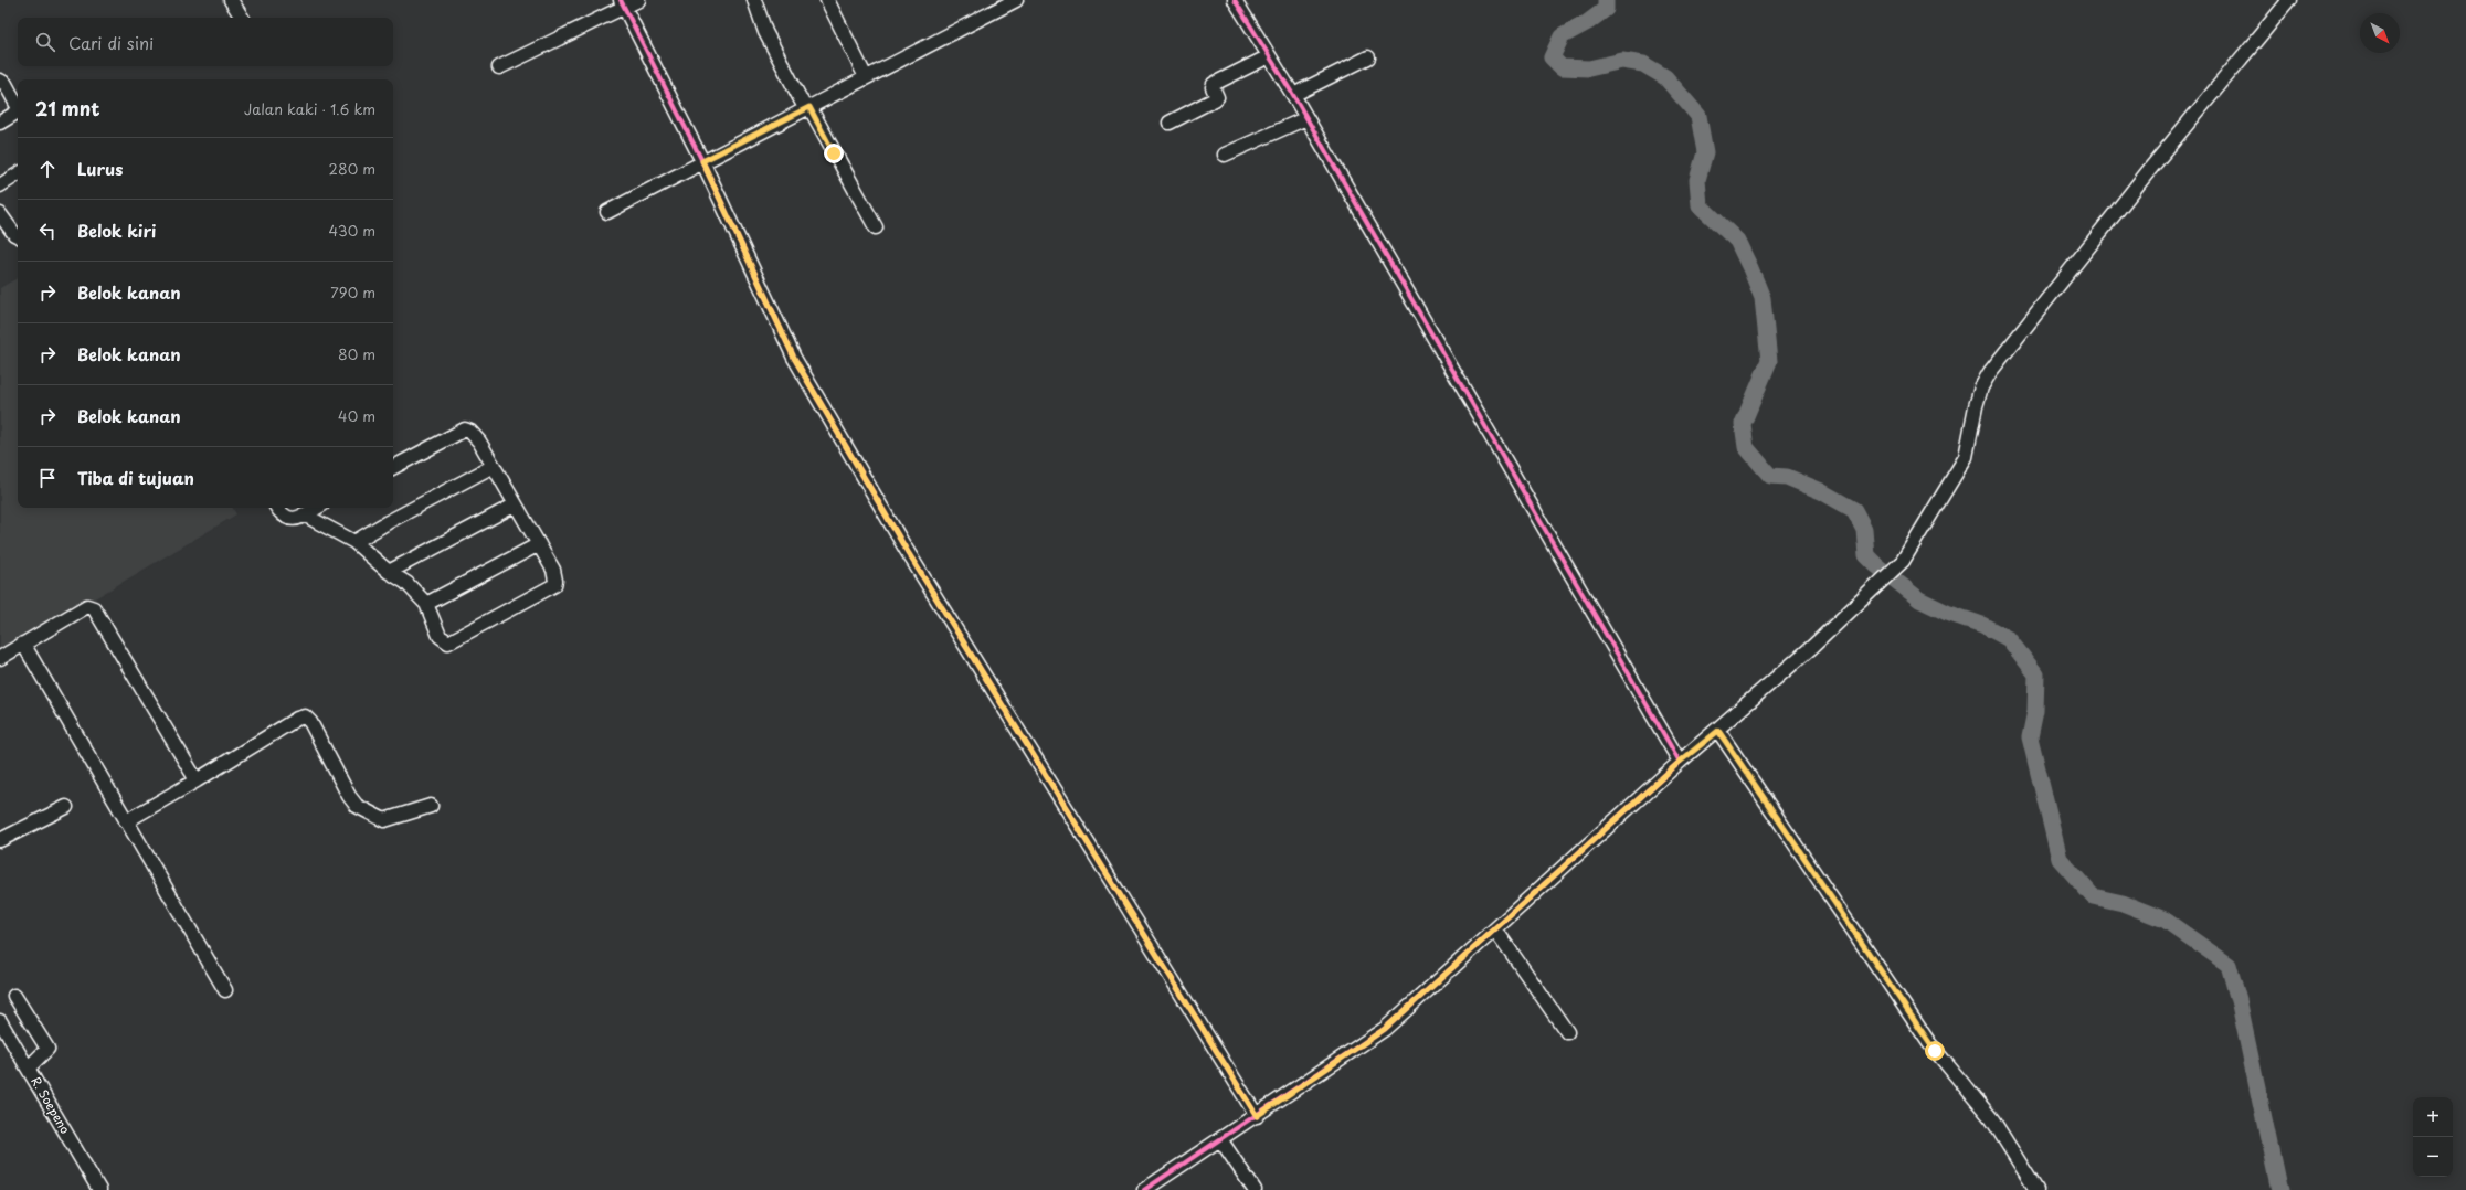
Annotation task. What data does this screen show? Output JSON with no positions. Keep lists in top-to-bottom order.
{
  "streets": {
    "street": ["R. Soepeno"]
  },
  "north": "bottom right",
  "page": {
    "search": "Cari di sini",
    "heading": ["21 mnt", "Jalan kaki · 1.6 km"],
    "list": [
      ["Lurus", "280 m"],
      ["Belok kiri", "430 m"],
      ["Belok kanan", "790 m"],
      ["Belok kanan", "80 m"],
      ["Belok kanan", "40 m"],
      "Tiba di tujuan"
    ],
    "map_buttons": ["+", "−"]
  }
}
